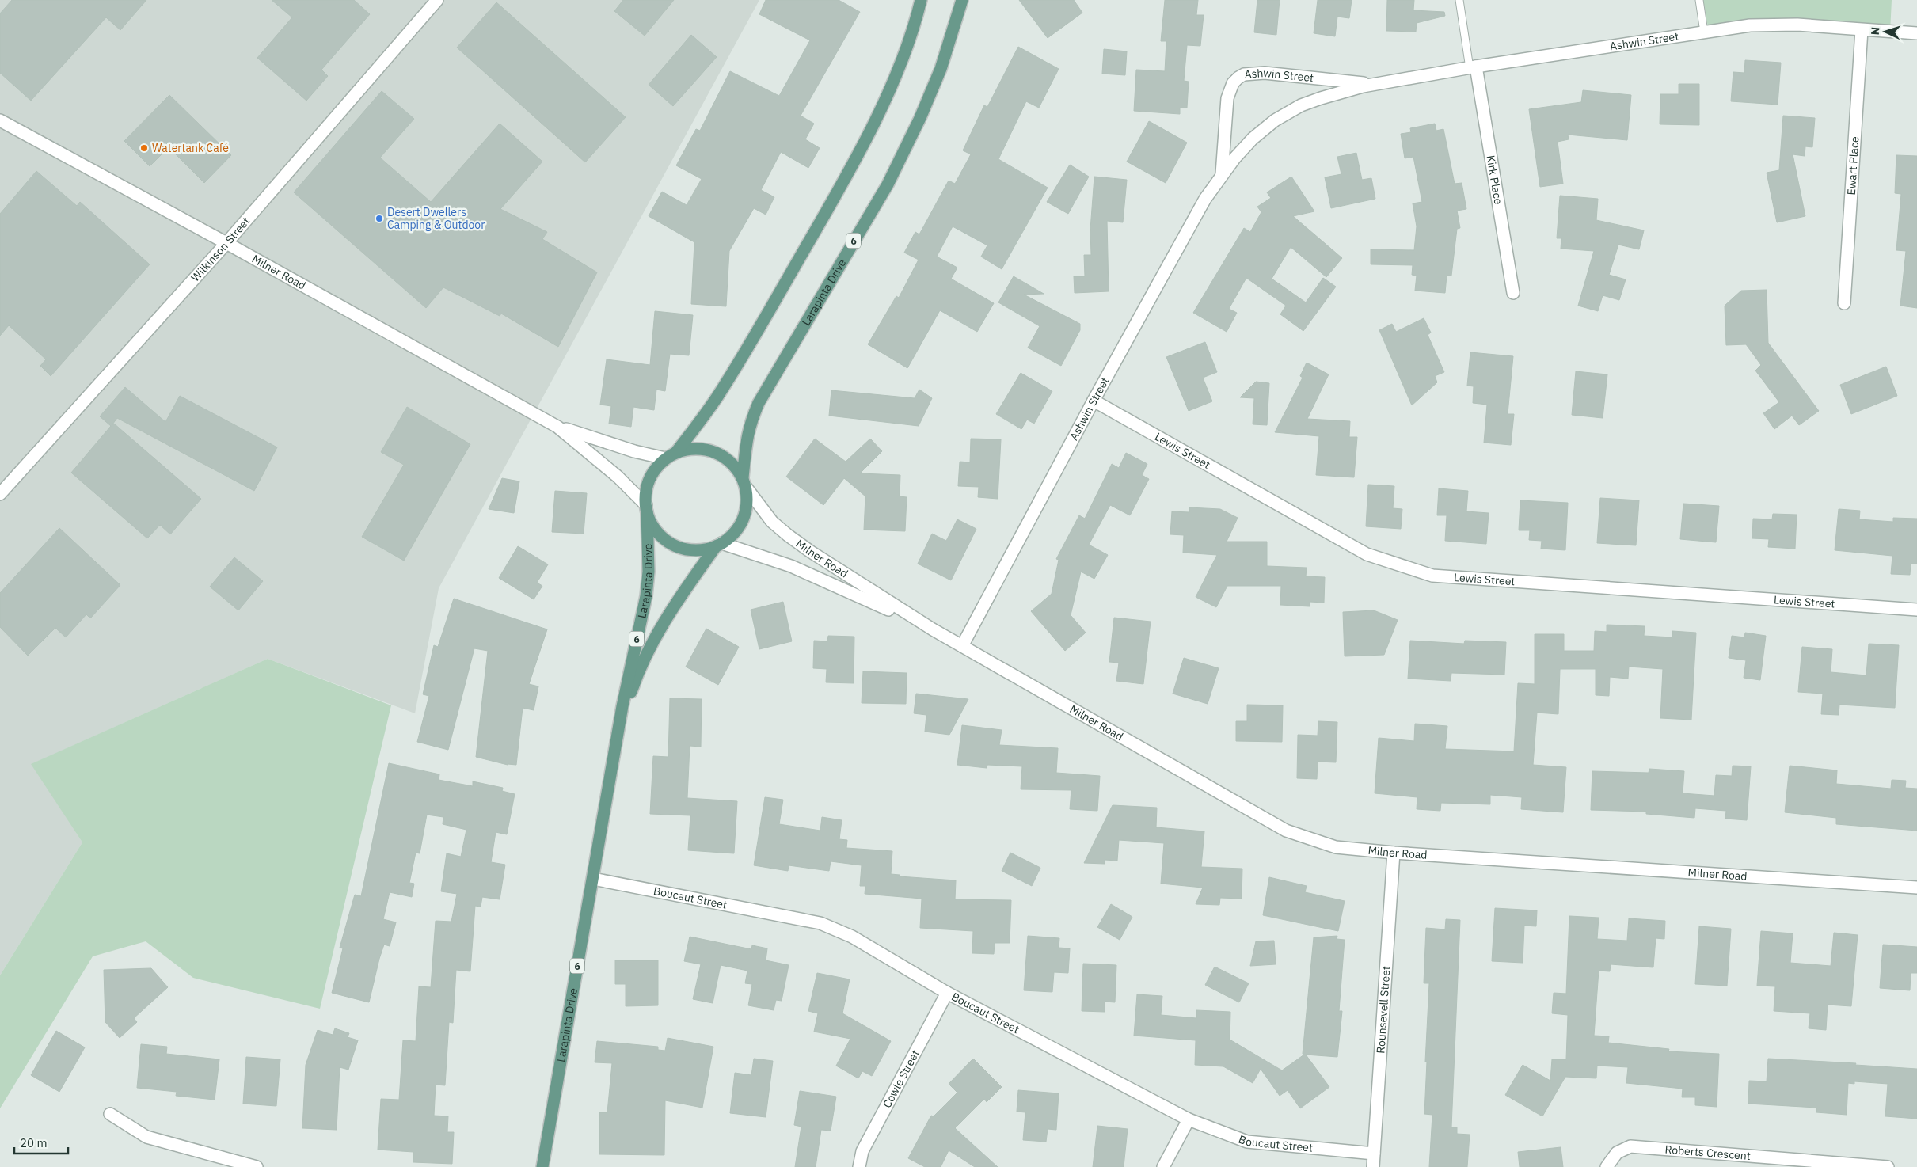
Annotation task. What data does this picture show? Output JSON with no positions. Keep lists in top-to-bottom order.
{
  "streets": {
    "main road": ["6", "Larapinta Drive"],
    "street": [
      "Ashwin Street",
      "Ewart Place",
      "Kirk Place",
      "Wilkinson Street",
      "Milner Road",
      "Lewis Street",
      "Boucaut Street",
      "Rounsevell Street",
      "Cowle Street",
      "Roberts Crescent"
    ]
  },
  "crossings": [
    ["Ashwin Street", "Ewart Place"],
    ["Ashwin Street", "Kirk Place"],
    ["Ashwin Street", "Milner Road"],
    ["Ashwin Street", "Lewis Street"],
    ["6", "Milner Road"],
    ["6", "Larapinta Drive"],
    ["Wilkinson Street", "Milner Road"],
    ["Milner Road", "Larapinta Drive"],
    ["Milner Road", "Rounsevell Street"],
    ["Larapinta Drive", "Boucaut Street"],
    ["Boucaut Street", "Rounsevell Street"],
    ["Boucaut Street", "Cowle Street"]
  ],
  "places": ["Watertank Café", "Desert Dwellers Camping & Outdoor"],
  "scale_bar": "20 m",
  "north": "left"
}
